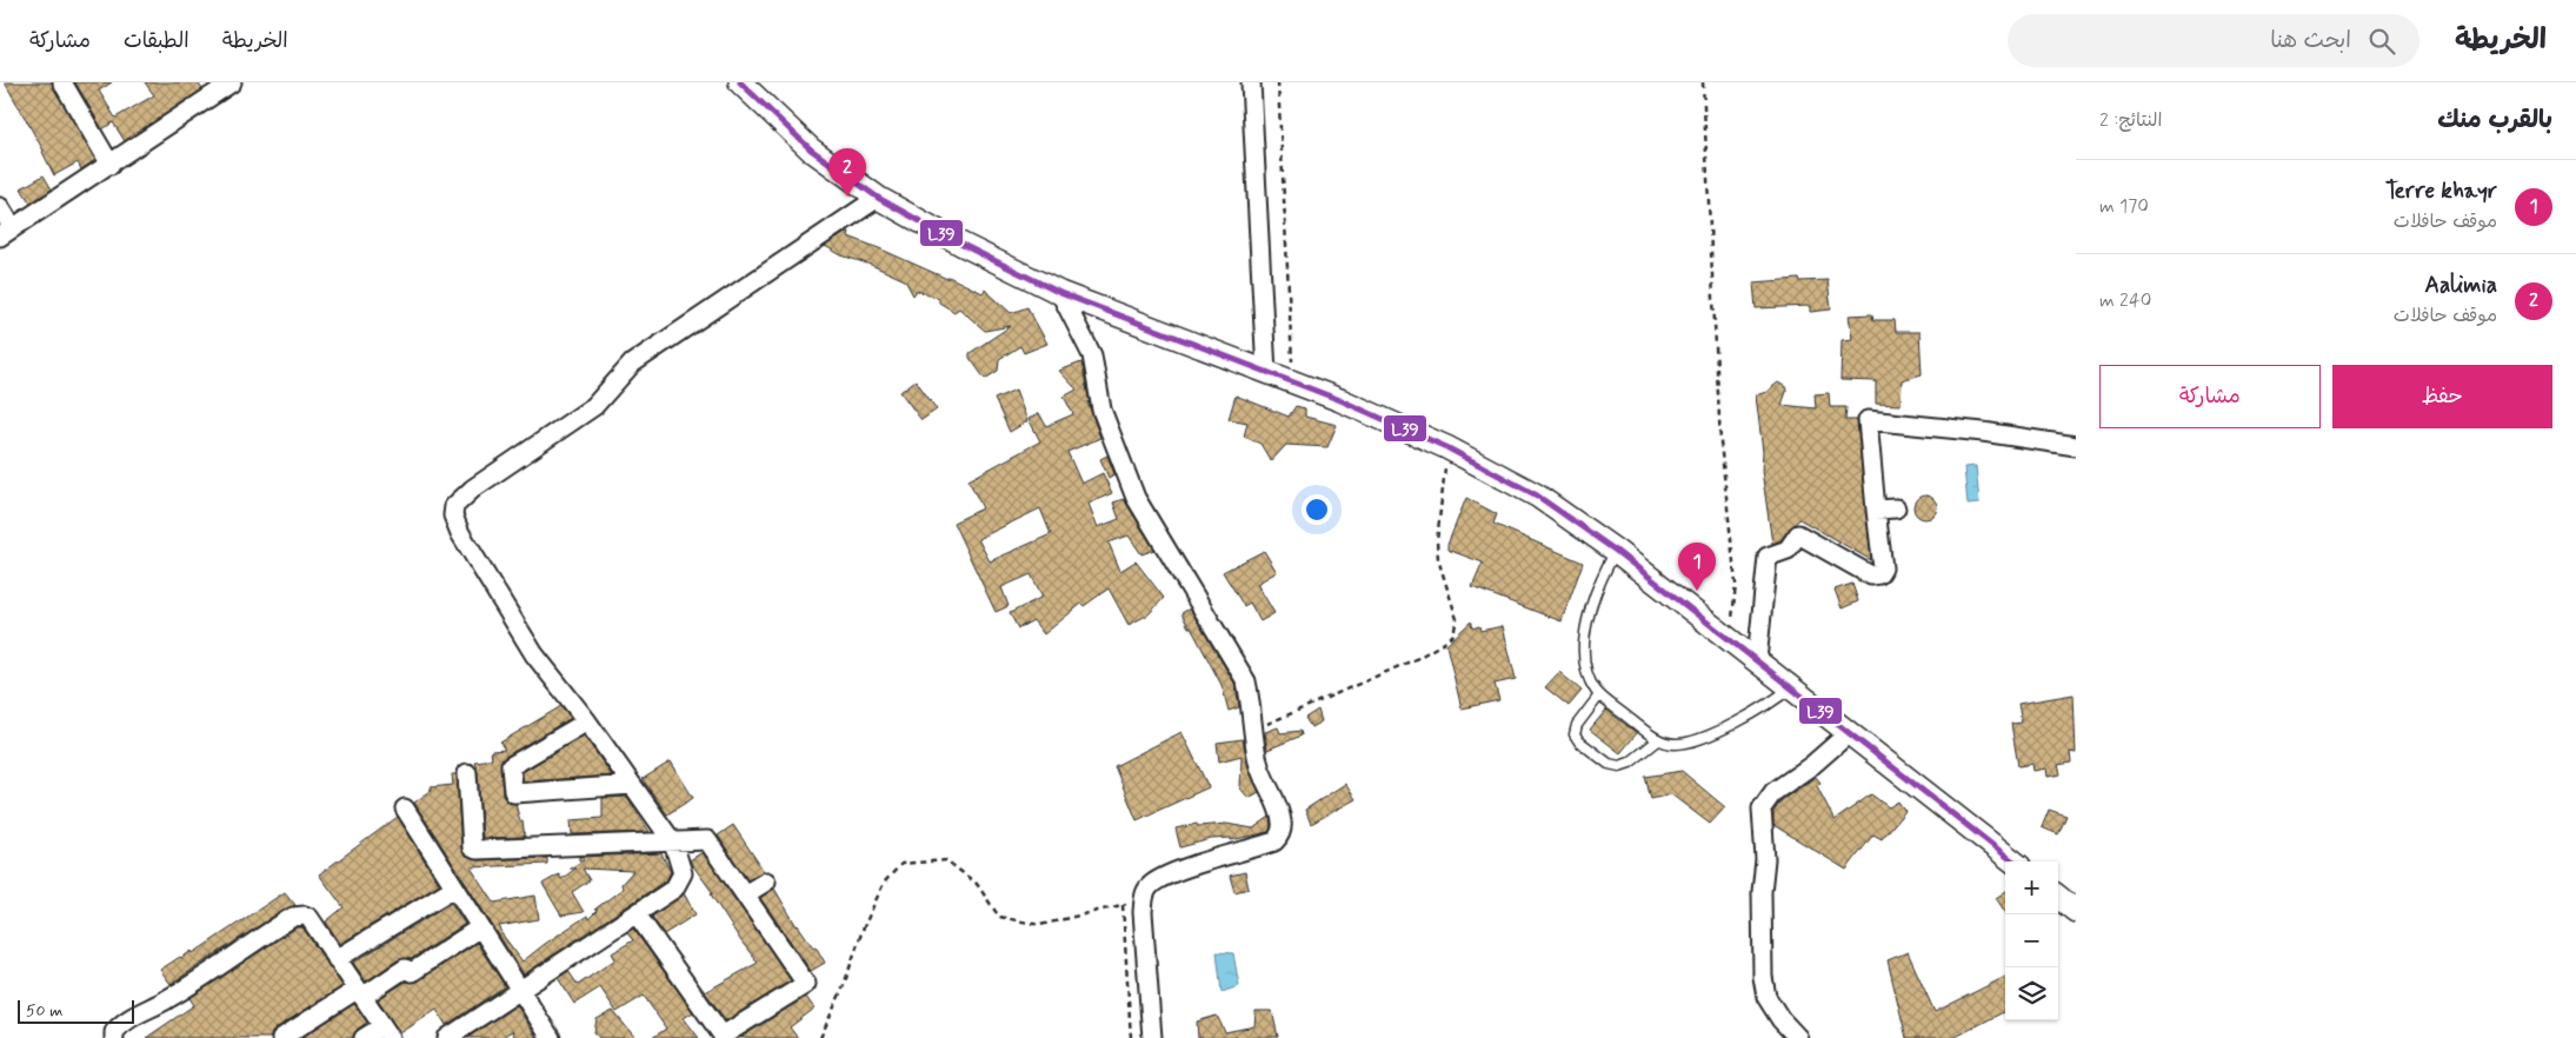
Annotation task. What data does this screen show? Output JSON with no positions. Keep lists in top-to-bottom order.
{
  "lines": ["transit line L39"],
  "scale_bar": "50 m",
  "page": {
    "header": "الخريطة",
    "search": "ابحث هنا",
    "nav": ["الخريطة", "الطبقات", "مشاركة"],
    "heading": ["بالقرب منك", "النتائج: 2"],
    "pins": ["2", "1"],
    "list": [
      {
        "mark": "1",
        "name": "Terre khayr",
        "note": "موقف حافلات",
        "value": "170 m"
      },
      {
        "mark": "2",
        "name": "Aalimia",
        "note": "موقف حافلات",
        "value": "240 m"
      }
    ],
    "buttons": ["حفظ", "مشاركة"],
    "map_buttons": ["+", "−"],
    "scale": "50 m"
  }
}
